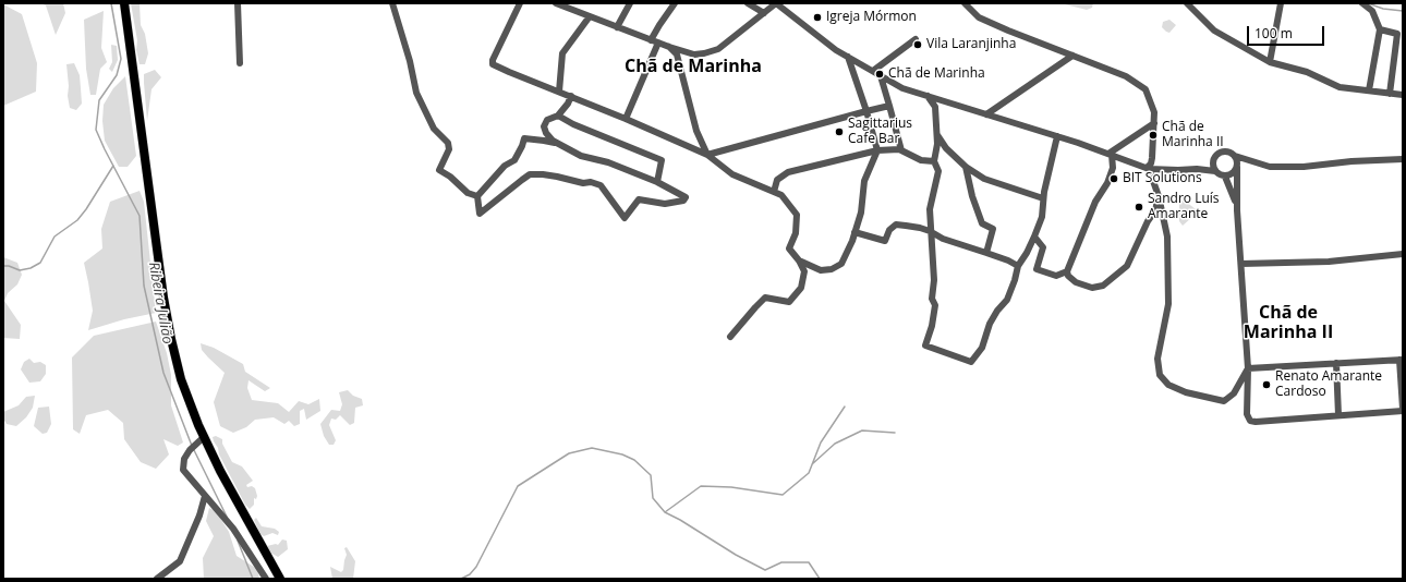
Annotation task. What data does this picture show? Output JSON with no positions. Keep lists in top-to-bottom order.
{
  "districts": ["Chã de Marinha", "Chã de Marinha II"],
  "water": ["Ribeira Julião"],
  "places": [
    "Igreja Mórmon",
    "Vila Laranjinha",
    "Chã de Marinha",
    "Sagittarius Cafe Bar",
    "Chã de Marinha II",
    "BIT Solutions",
    "Sandro Luís Amarante",
    "Renato Amarante Cardoso"
  ],
  "scale_bar": "100 m"
}
